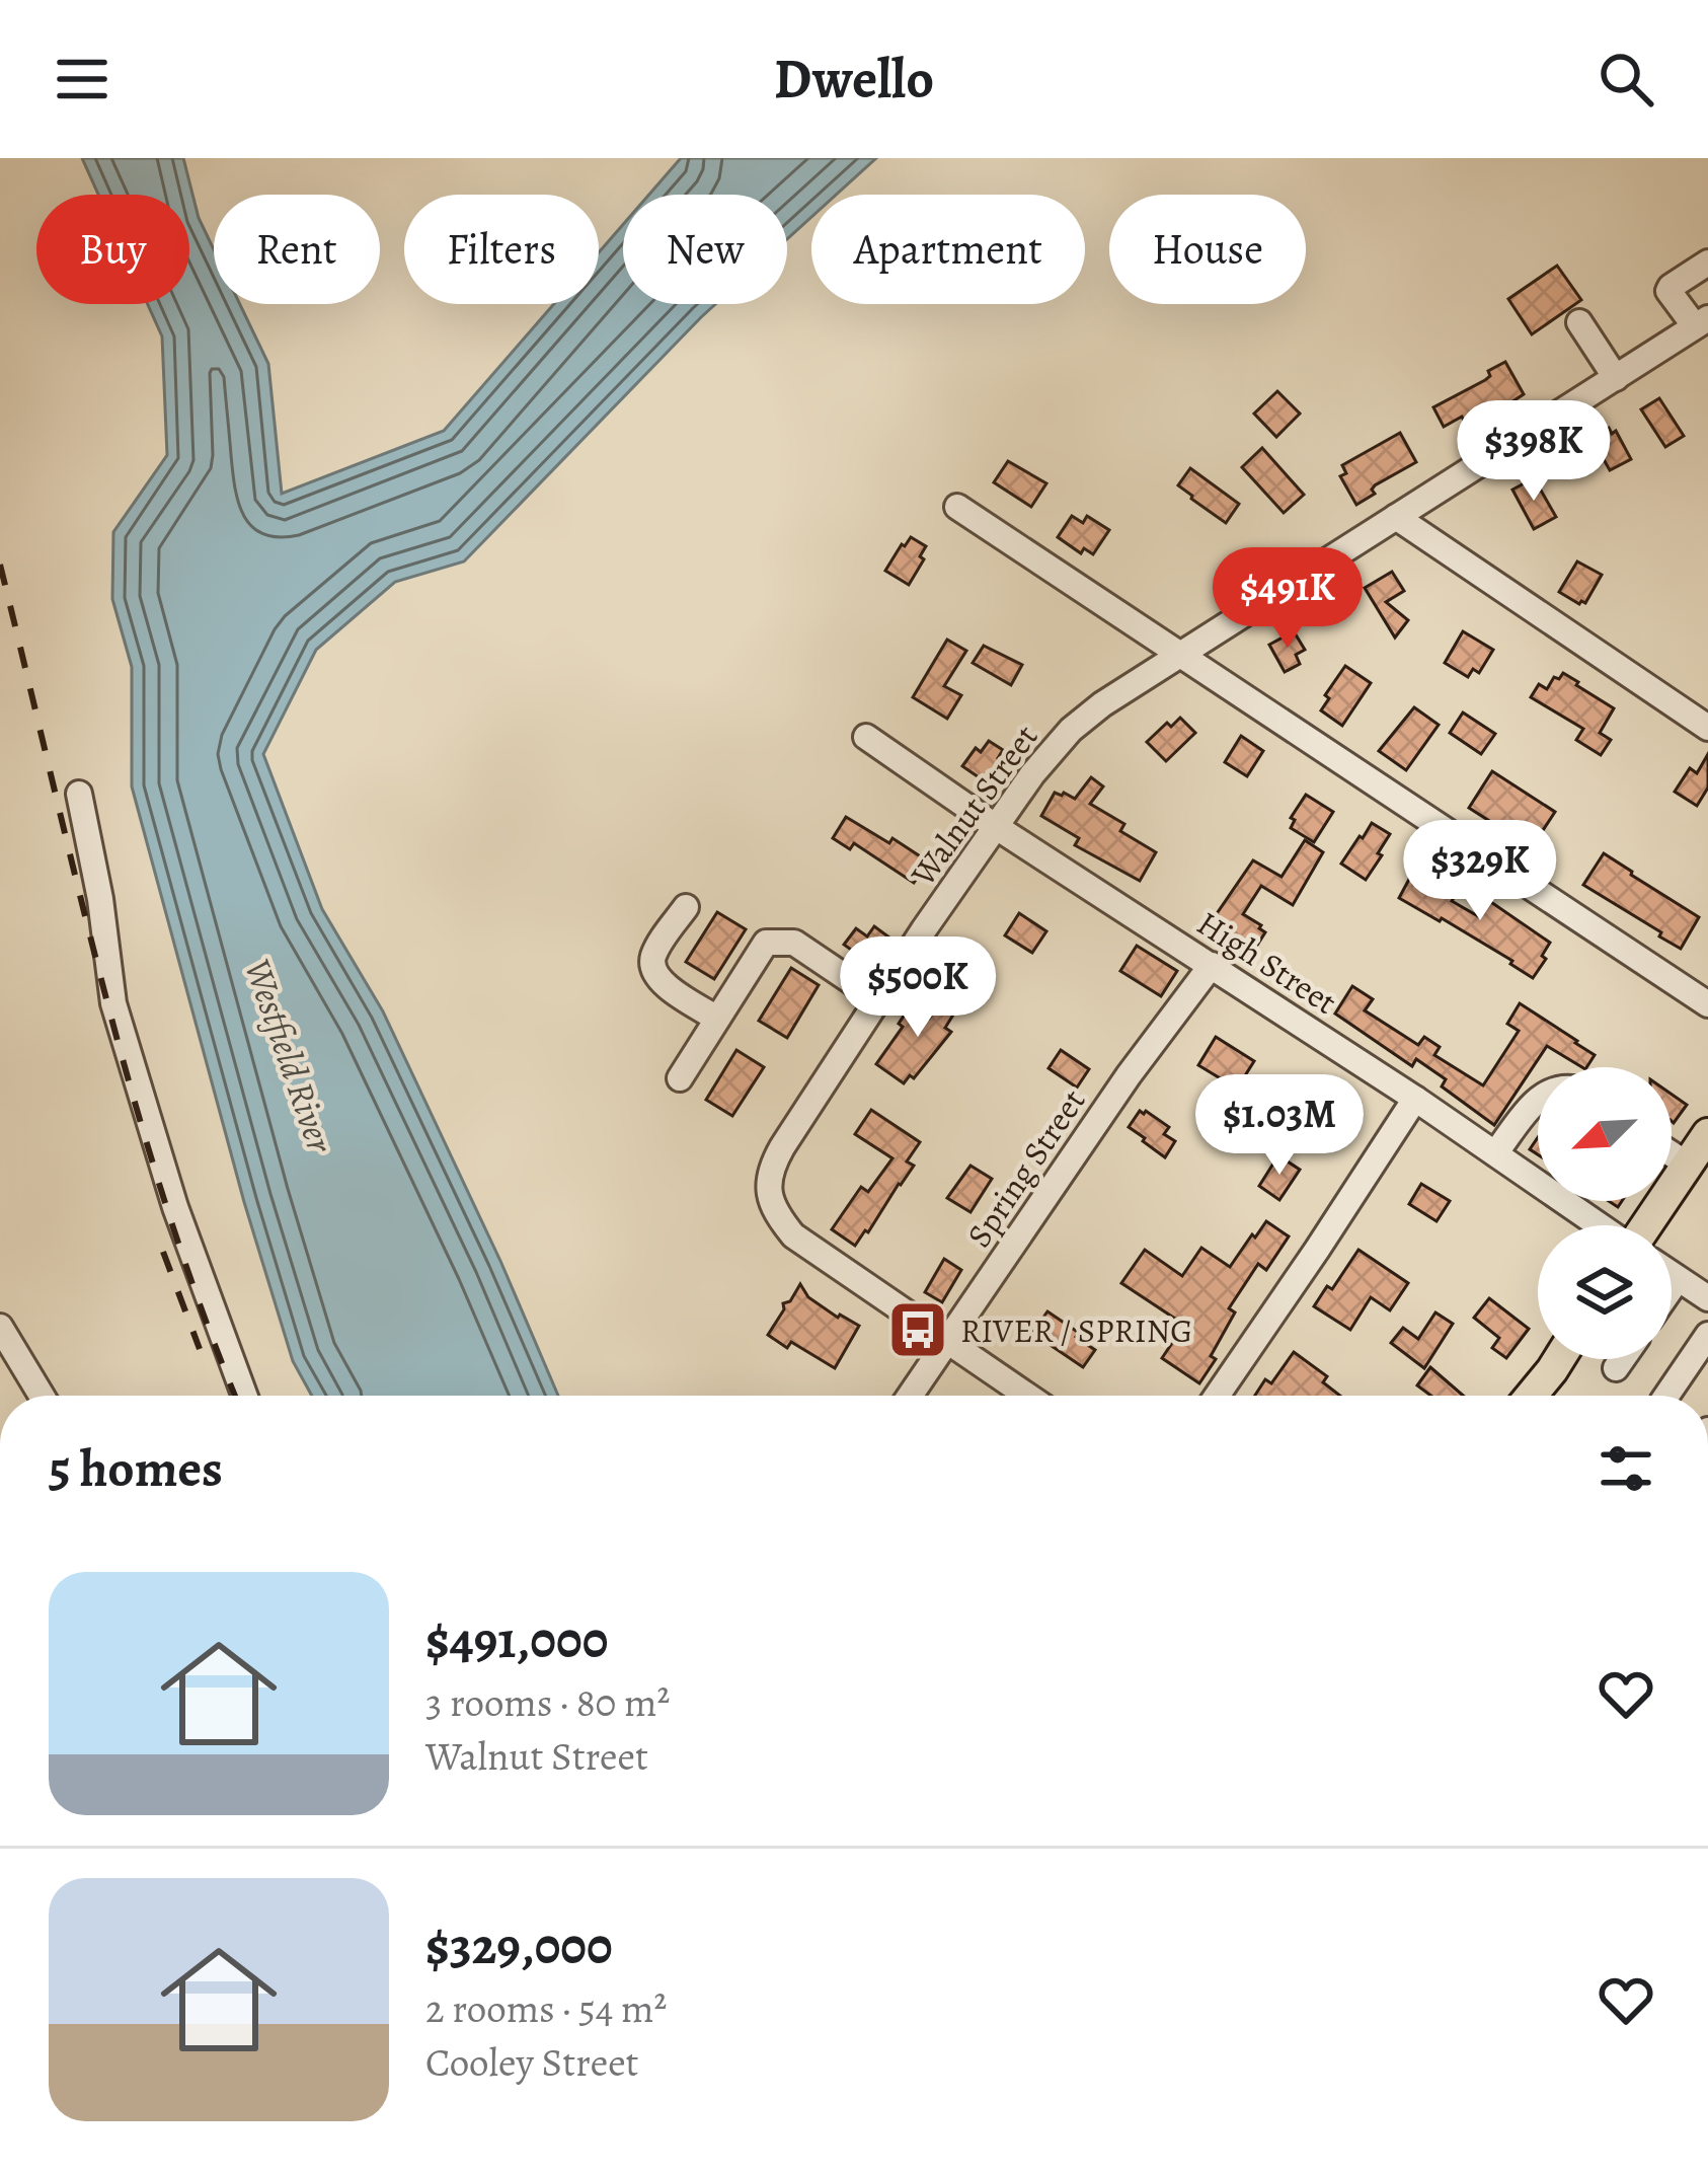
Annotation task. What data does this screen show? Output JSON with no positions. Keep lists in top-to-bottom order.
{
  "streets": {
    "street": ["Walnut Street", "High Street", "Spring Street"]
  },
  "crossings": [
    ["Walnut Street", "High Street"],
    ["Walnut Street", "Spring Street"],
    ["High Street", "Spring Street"]
  ],
  "water": ["Westfield River"],
  "places": {
    "bus stop": ["RIVER / SPRING"]
  },
  "north": "bottom left",
  "page": {
    "header": "Dwello",
    "chip": [
      "Buy",
      "Rent",
      "Filters",
      "New",
      "Apartment",
      "House"
    ],
    "price": [
      "$398K",
      "$491K",
      "$329K",
      "$500K",
      "$1.03M"
    ],
    "heading": "5 homes",
    "list": [
      {
        "name": "$491,000",
        "note": "3 rooms · 80 m² · Walnut Street"
      },
      {
        "name": "$329,000",
        "note": "2 rooms · 54 m² · Cooley Street"
      }
    ]
  }
}
